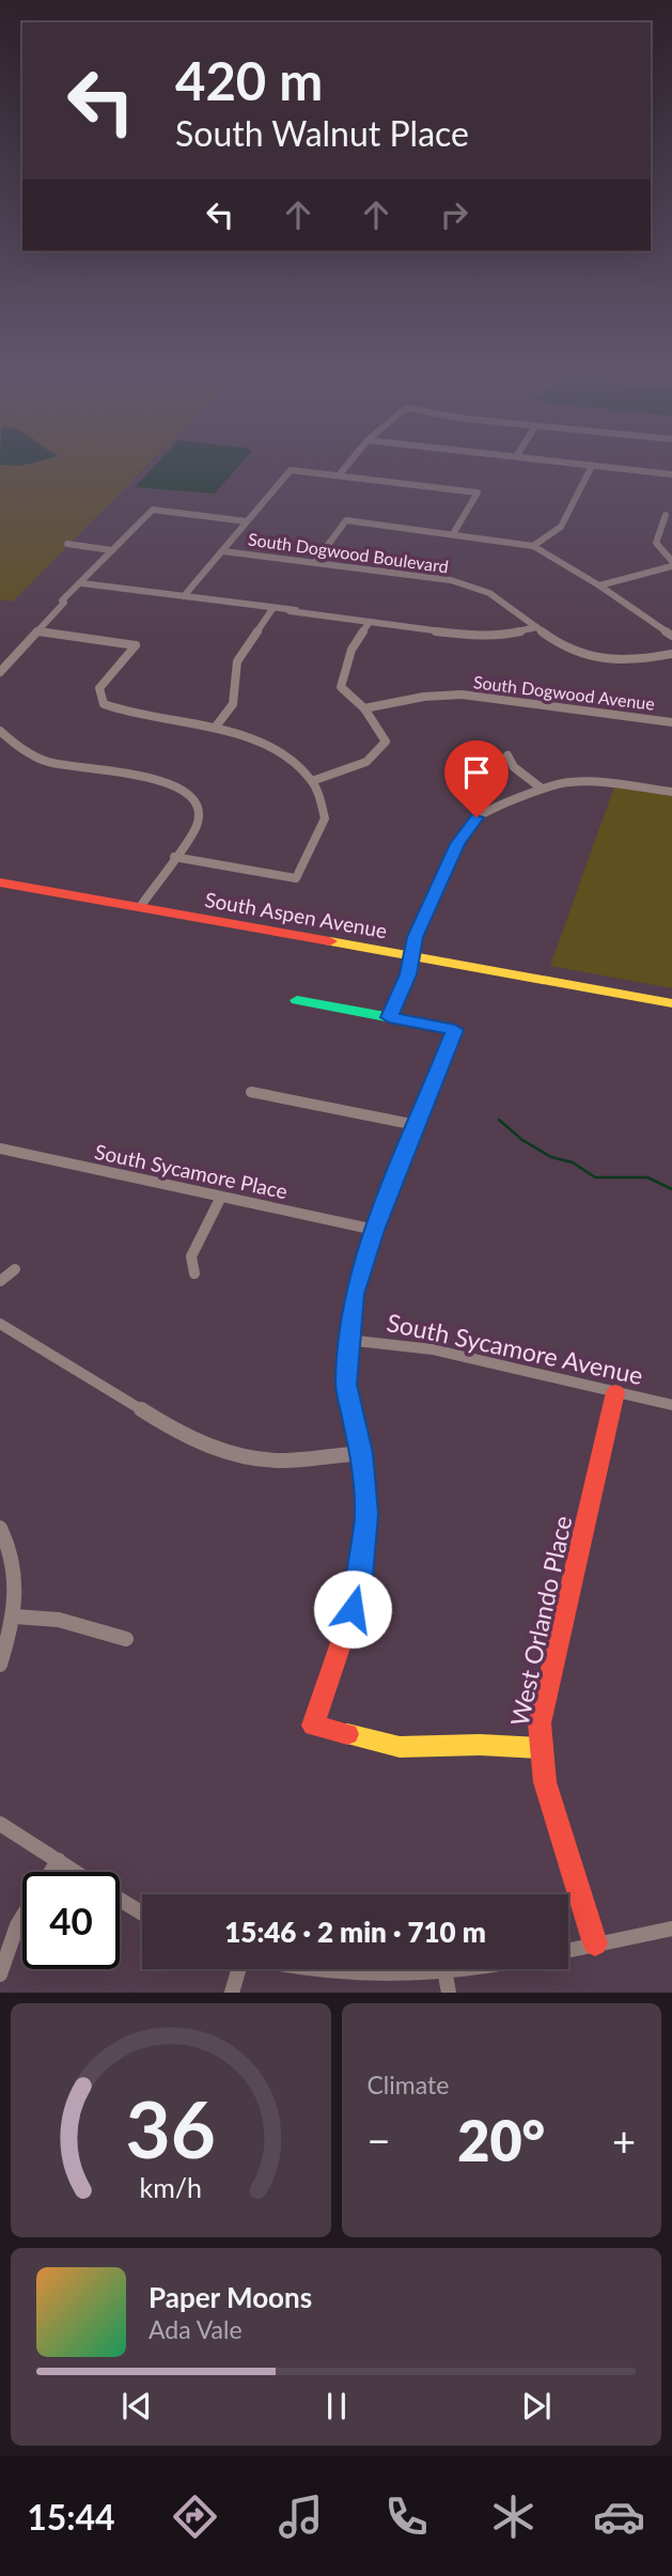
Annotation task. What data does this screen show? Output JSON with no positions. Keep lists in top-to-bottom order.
{
  "streets": {
    "street": [
      "South Dogwood Boulevard",
      "South Dogwood Avenue",
      "South Aspen Avenue",
      "South Sycamore Place",
      "South Sycamore Avenue",
      "West Orlando Place"
    ]
  },
  "crossings": [
    ["South Sycamore Avenue", "West Orlando Place"]
  ],
  "page": {
    "turn": ["420 m", "South Walnut Place"],
    "limit": "40",
    "trip": "15:46 · 2 min · 710 m",
    "tile": "Climate",
    "heat": ["−", "20°", "+"],
    "song": ["Paper Moons", "Ada Vale"],
    "tabs": "15:44",
    "gauge": ["36", "km/h"]
  }
}
